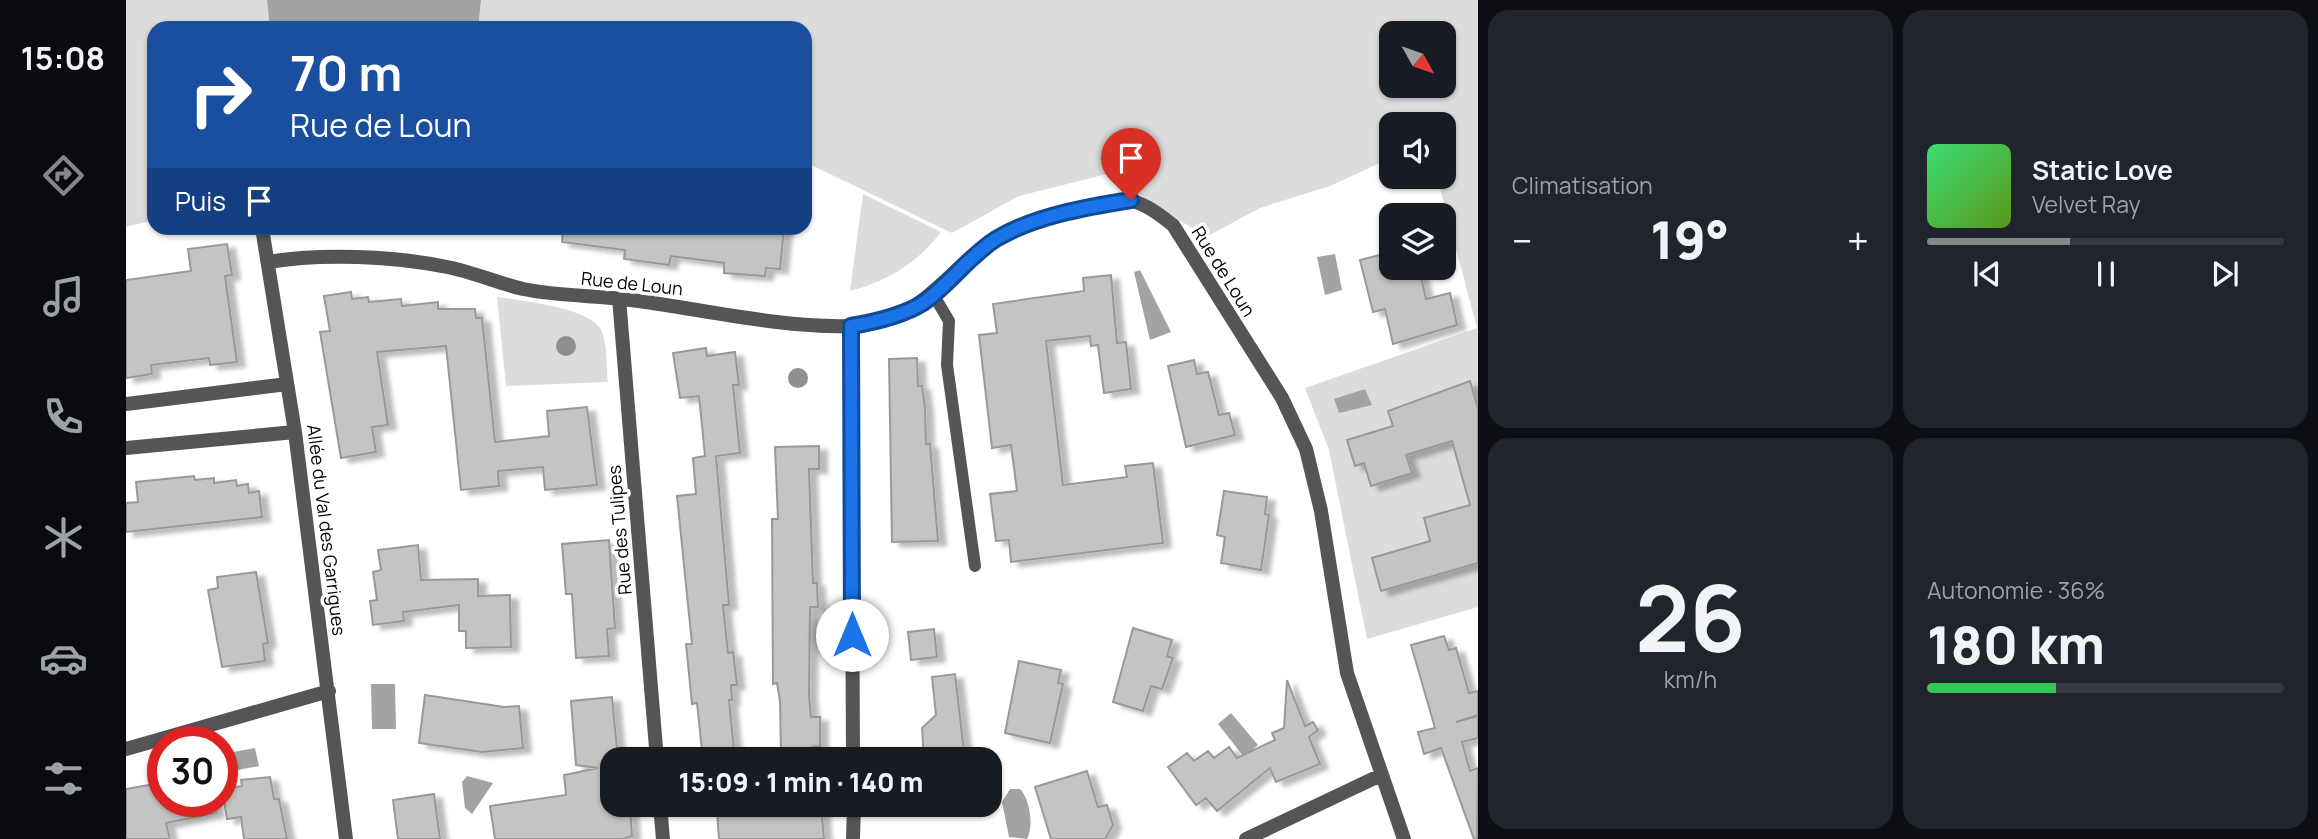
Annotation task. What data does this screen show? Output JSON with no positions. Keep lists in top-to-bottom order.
{
  "streets": {
    "street": ["Rue de Loun", "Allée du Val des Garrigues", "Rue des Tulipes"]
  },
  "crossings": [
    ["Rue de Loun", "Allée du Val des Garrigues"],
    ["Rue de Loun", "Rue des Tulipes"]
  ],
  "north": "bottom right",
  "page": {
    "tabs": "15:08",
    "tile": [
      "Climatisation",
      ["26", "km/h"],
      ["Autonomie · 36%", "180 km"]
    ],
    "turn": ["70 m", "Rue de Loun"],
    "song": ["Static Love", "Velvet Ray"],
    "then": "Puis",
    "heat": ["−", "19°", "+"],
    "limit": "30",
    "trip": "15:09 · 1 min · 140 m"
  }
}
